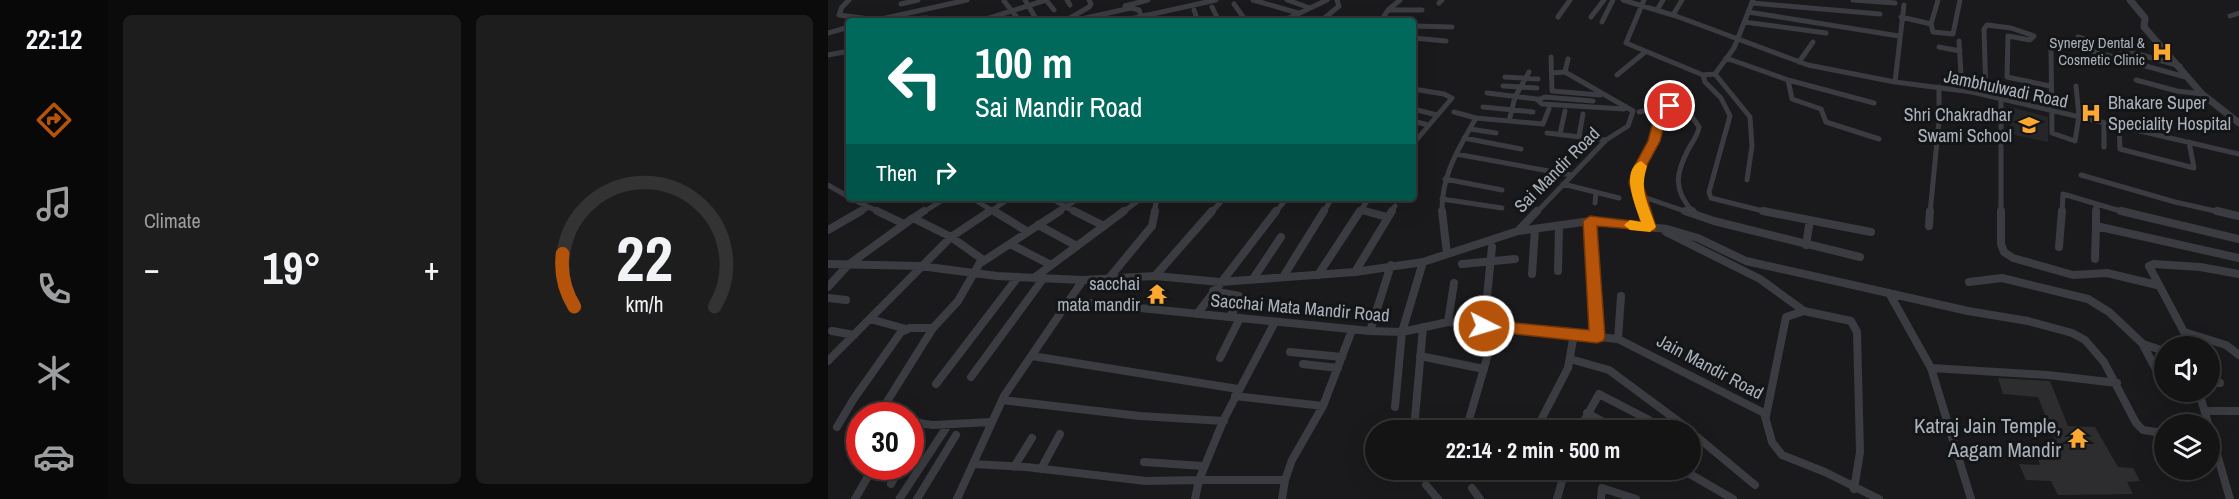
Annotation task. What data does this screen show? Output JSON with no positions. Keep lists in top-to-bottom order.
{
  "streets": {
    "street": [
      "Jambhulwadi Road",
      "Sai Mandir Road",
      "Sacchai Mata Mandir Road",
      "Jain Mandir Road"
    ]
  },
  "crossings": [
    ["Sacchai Mata Mandir Road", "Jain Mandir Road"]
  ],
  "places": {
    "hospital": ["Synergy Dental & Cosmetic Clinic", "Bhakare Super Speciality Hospital"],
    "school or university": ["Shri Chakradhar Swami School"],
    "temple": ["sacchai mata mandir", "Katraj Jain Temple, Aagam Mandir"]
  },
  "page": {
    "tabs": "22:12",
    "tile": "Climate",
    "turn": ["100 m", "Sai Mandir Road"],
    "then": "Then",
    "heat": ["−", "19°", "+"],
    "limit": "30",
    "trip": "22:14 · 2 min · 500 m",
    "gauge": ["22", "km/h"]
  }
}
